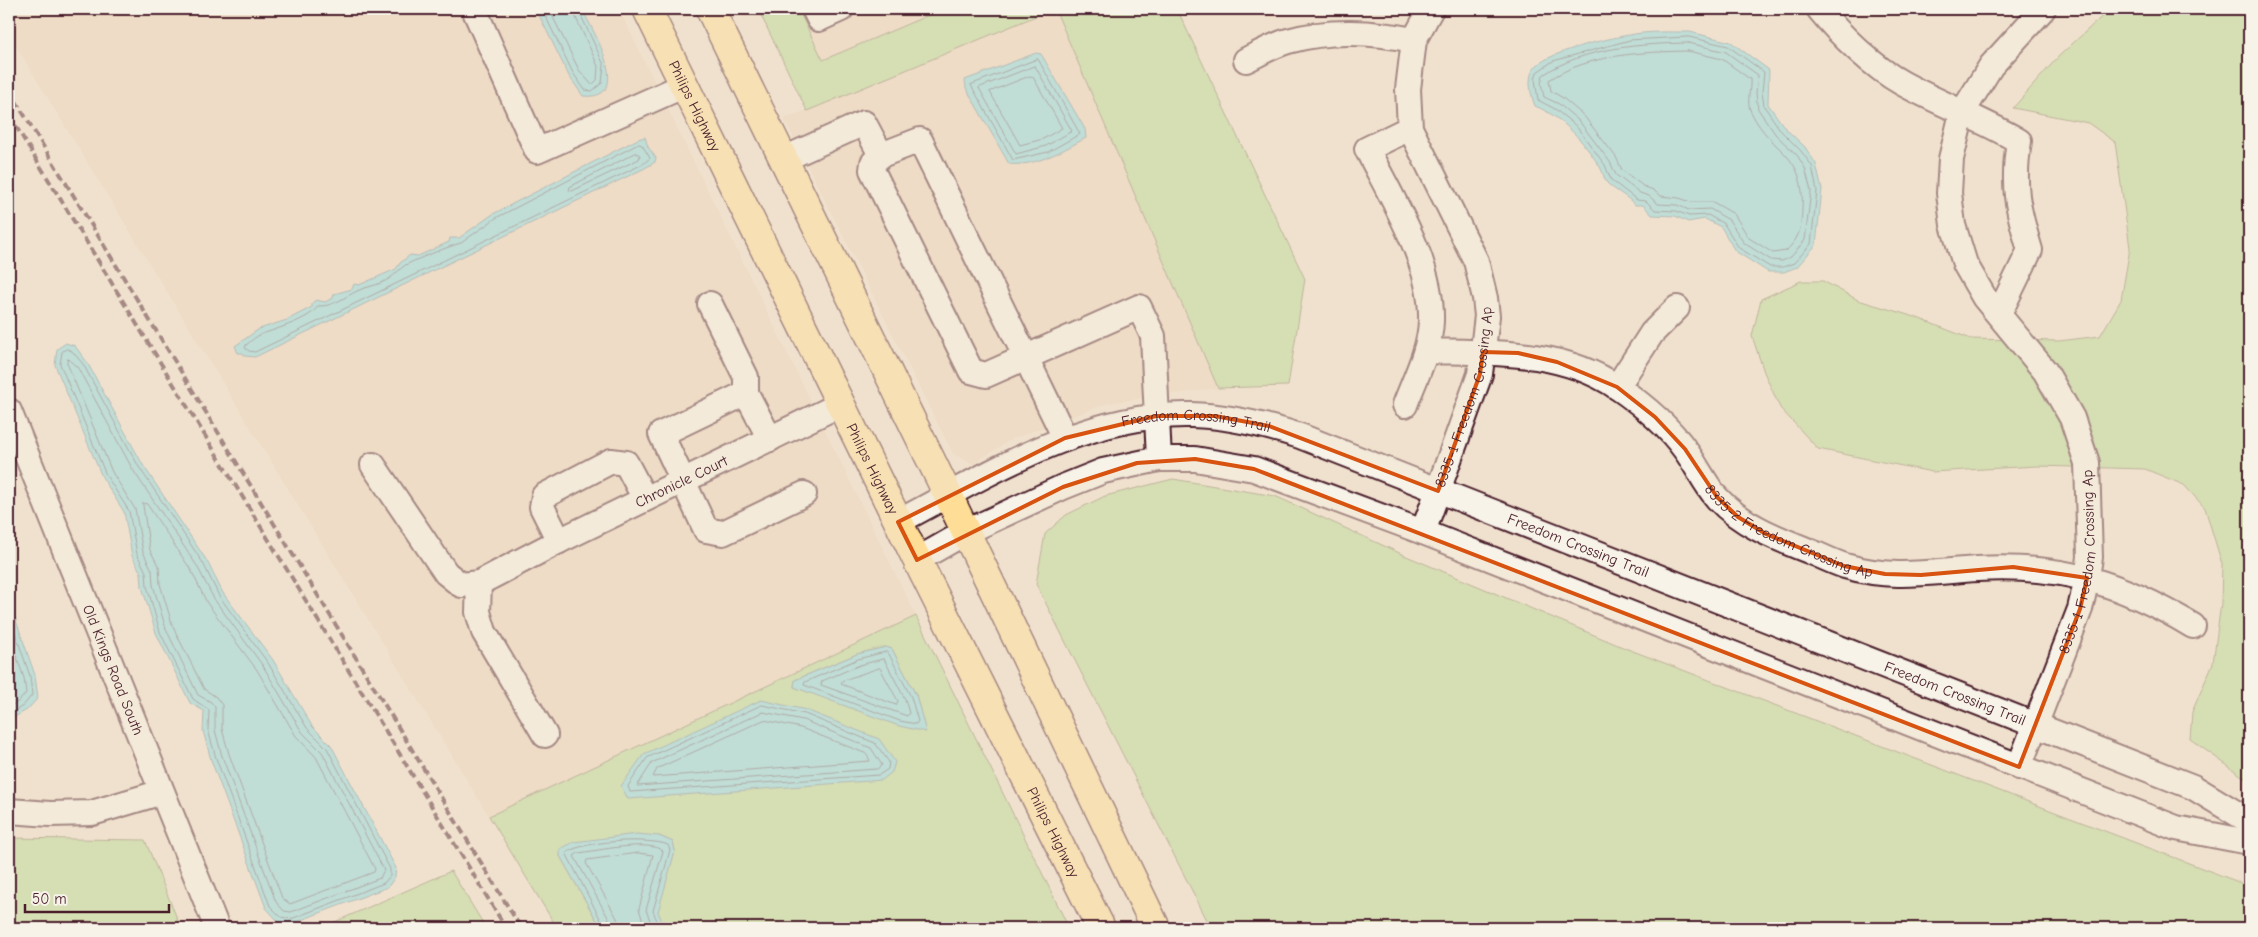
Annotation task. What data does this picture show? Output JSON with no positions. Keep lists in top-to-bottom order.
{
  "streets": {
    "main road": ["Philips Highway"],
    "street": [
      "8335-1 Freedom Crossing Ap",
      "Freedom Crossing Trail",
      "Chronicle Court",
      "8335-2 Freedom Crossing Ap",
      "Old Kings Road South"
    ]
  },
  "crossings": [
    ["Philips Highway", "Freedom Crossing Trail"],
    ["Philips Highway", "Chronicle Court"],
    ["8335-1 Freedom Crossing Ap", "Freedom Crossing Trail"],
    ["8335-1 Freedom Crossing Ap", "8335-2 Freedom Crossing Ap"]
  ],
  "scale_bar": "50 m"
}
